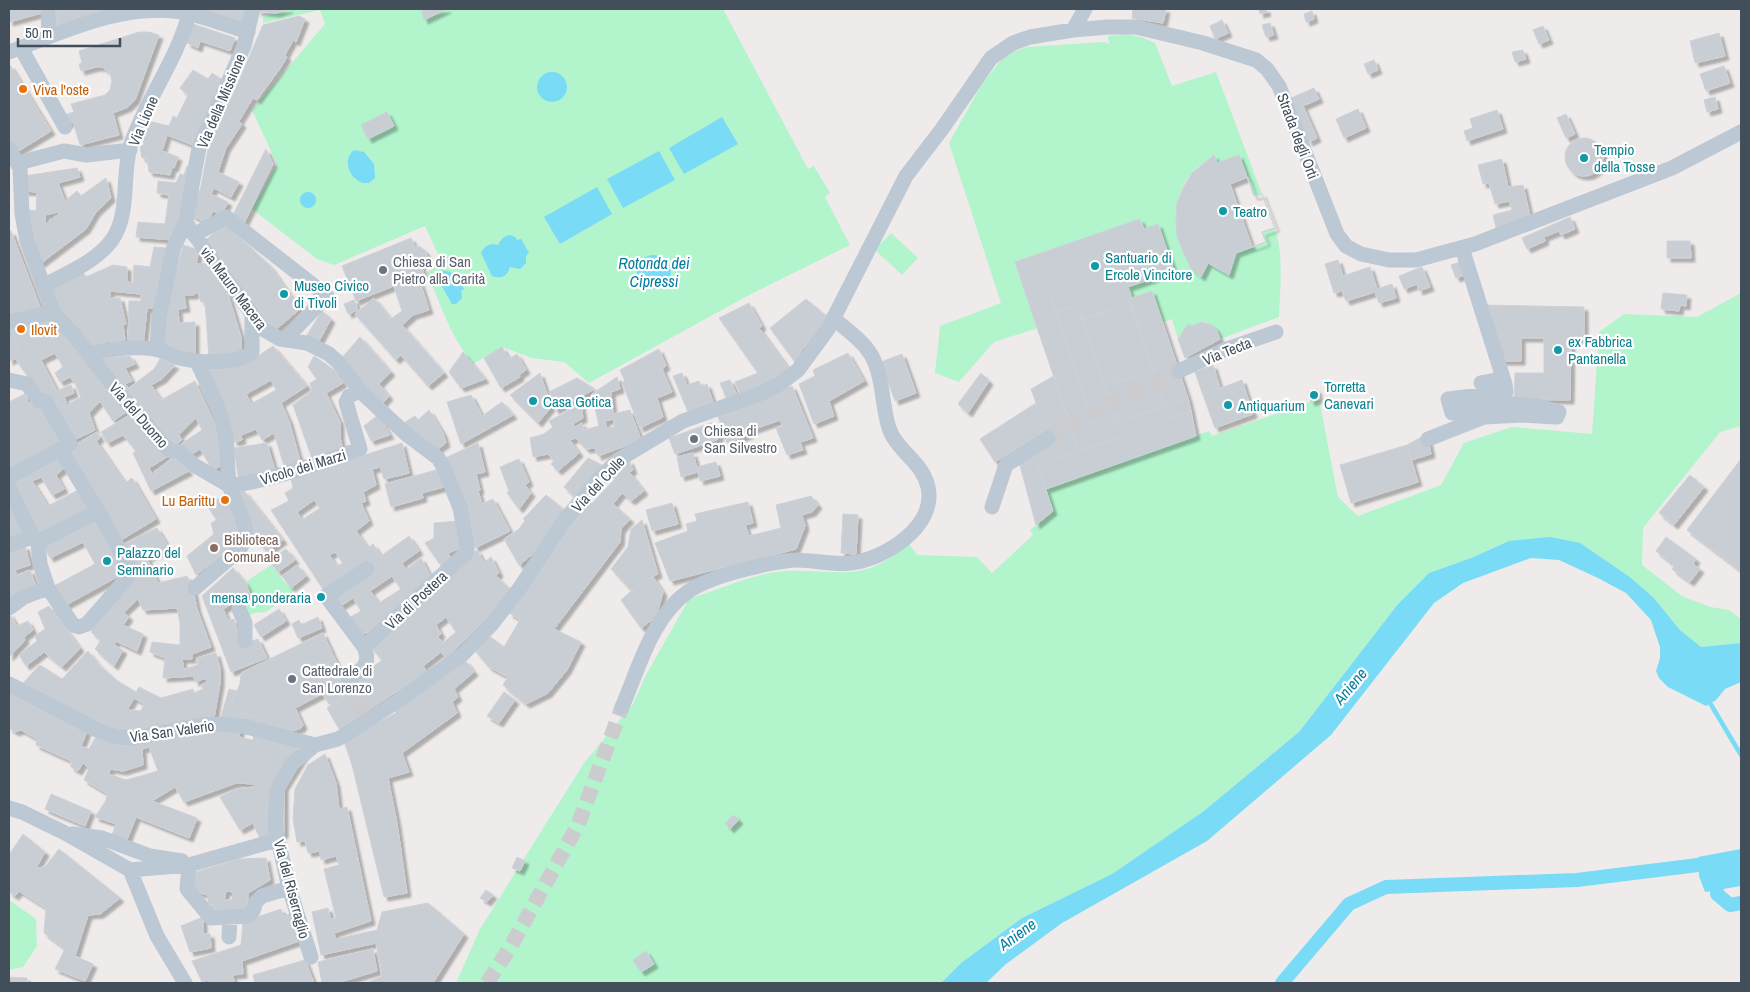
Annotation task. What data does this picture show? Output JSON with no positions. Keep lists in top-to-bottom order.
{
  "streets": {
    "street": [
      "Via della Missione",
      "Via Lione",
      "Strada degli Orti",
      "via Mauro Macera",
      "Via Tecta",
      "Via del Duomo",
      "Vicolo dei Marzi",
      "Via del Colle",
      "Via di Postera",
      "Via San Valerio",
      "Via del Riserraglio"
    ]
  },
  "crossings": [
    ["Via della Missione", "via Mauro Macera"],
    ["Strada degli Orti", "Via del Colle"],
    ["via Mauro Macera", "Vicolo dei Marzi"],
    ["via Mauro Macera", "Via di Postera"],
    ["Via del Duomo", "Vicolo dei Marzi"],
    ["Via del Colle", "Via San Valerio"],
    ["Via del Colle", "Via del Riserraglio"],
    ["Via San Valerio", "Via del Riserraglio"]
  ],
  "water": ["Rotonda dei Cipressi", "Aniene"],
  "places": [
    "Viva l'oste",
    "Tempio della Tosse",
    "Teatro",
    "Santuario di Ercole Vincitore",
    "Chiesa di San Pietro alla Carità",
    "Museo Civico di Tivoli",
    "Ilovit",
    "ex Fabbrica Pantanella",
    "Torretta Canevari",
    "Casa Gotica",
    "Antiquarium",
    "Chiesa di San Silvestro",
    "Lu Barittu",
    "Biblioteca Comunale",
    "Palazzo del Seminario",
    "mensa ponderaria",
    "Cattedrale di San Lorenzo"
  ],
  "scale_bar": "50 m"
}
